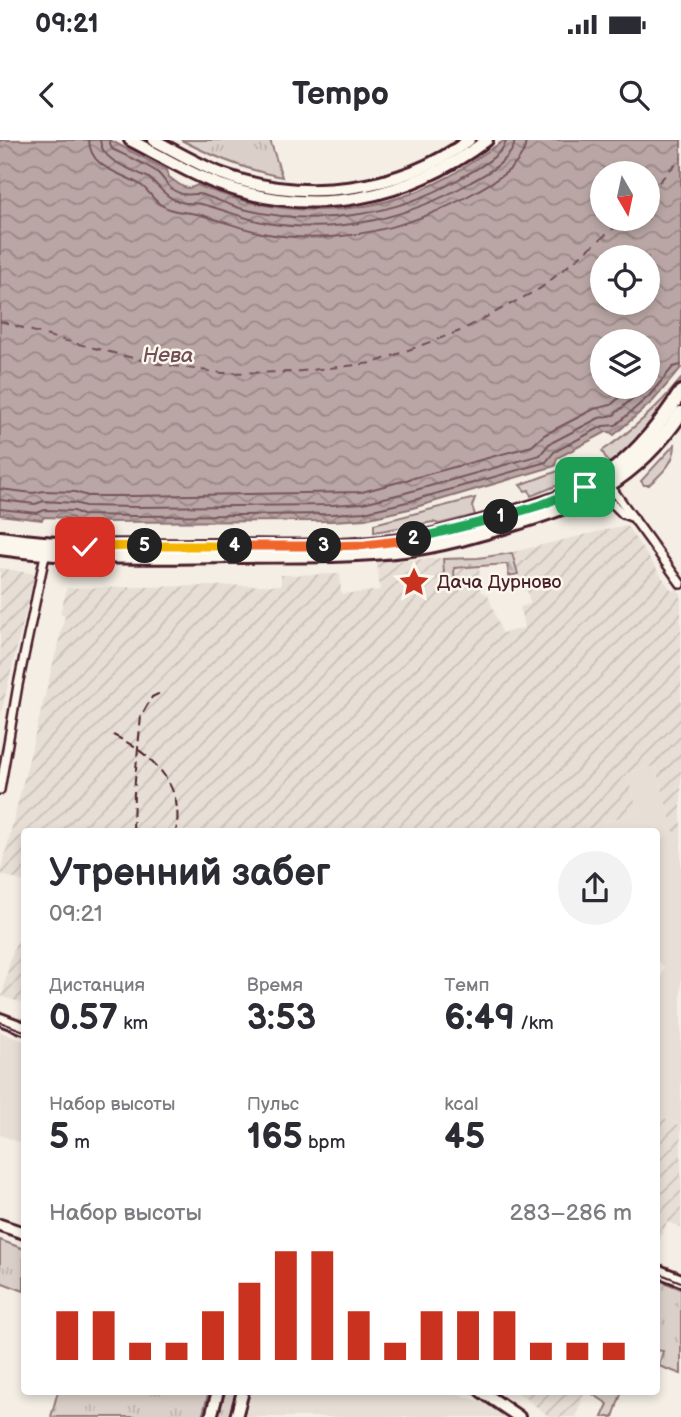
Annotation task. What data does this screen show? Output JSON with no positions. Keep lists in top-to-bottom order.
{
  "water": ["Нева"],
  "places": {
    "place": ["Дача Дурново"]
  },
  "north": "bottom",
  "page": {
    "status": "09:21",
    "header": "Tempo",
    "pins": [
      "1",
      "2",
      "3",
      "4",
      "5"
    ],
    "heading": ["Утренний забег", "09:21"],
    "stats": [
      ["Дистанция", "0.57 km"],
      ["Время", "3:53"],
      ["Темп", "6:49 /km"],
      ["Набор высоты", "5 m"],
      ["Пульс", "165 bpm"],
      ["kcal", "45"]
    ],
    "chart": ["Набор высоты", "283–286 m"]
  }
}
